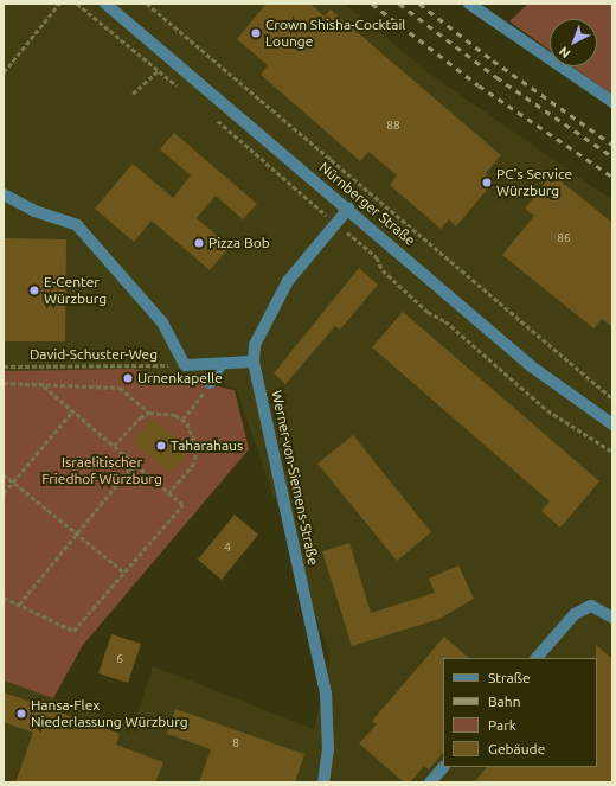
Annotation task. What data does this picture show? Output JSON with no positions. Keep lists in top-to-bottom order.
{
  "streets": {
    "street": ["Nürnberger Straße", "Werner-von-Siemens-Straße"],
    "path": ["David-Schuster-Weg"]
  },
  "crossings": [
    ["Nürnberger Straße", "Werner-von-Siemens-Straße"]
  ],
  "parks": ["Israelitischer Friedhof Würzburg"],
  "places": [
    "Crown Shisha-Cocktail Lounge",
    "PC's Service Würzburg",
    "Pizza Bob",
    "E-Center Würzburg",
    "Urnenkapelle",
    "Taharahaus",
    "Hansa-Flex Niederlassung Würzburg"
  ],
  "house_numbers": [
    "88",
    "86",
    "4",
    "6",
    "8"
  ],
  "legend": [
    "Straße",
    "Bahn",
    "Park",
    "Gebäude"
  ],
  "north": "bottom left"
}
